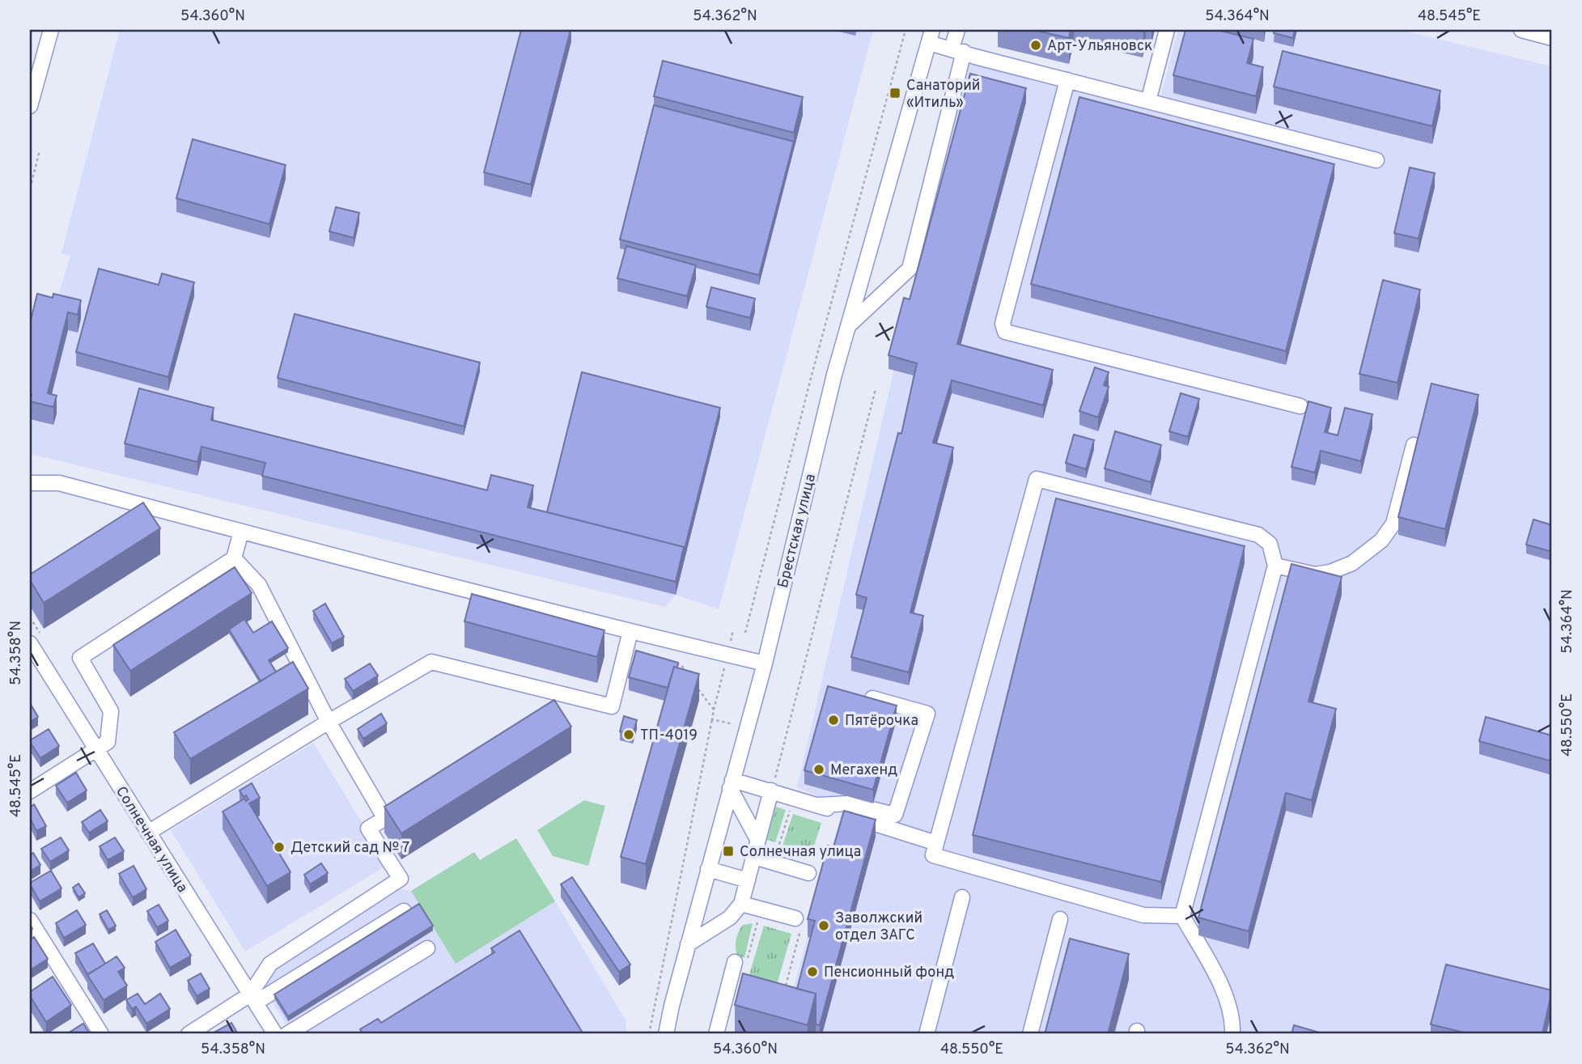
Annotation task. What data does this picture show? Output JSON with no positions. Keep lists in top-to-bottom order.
{
  "streets": {
    "street": ["Брестская улица", "Солнечная улица"]
  },
  "places": {
    "other": [
      "Арт-Ульяновск",
      "Пятёрочка",
      "ТП-4019",
      "Мегахенд",
      "Детский сад № 7",
      "Заволжский отдел ЗАГС",
      "Пенсионный фонд"
    ],
    "transit": ["Санаторий «Итиль»", "Солнечная улица"]
  },
  "coordinates": [
    "54.360°N",
    "54.362°N",
    "54.364°N",
    "48.545°E",
    "54.358°N",
    "48.550°E"
  ]
}
